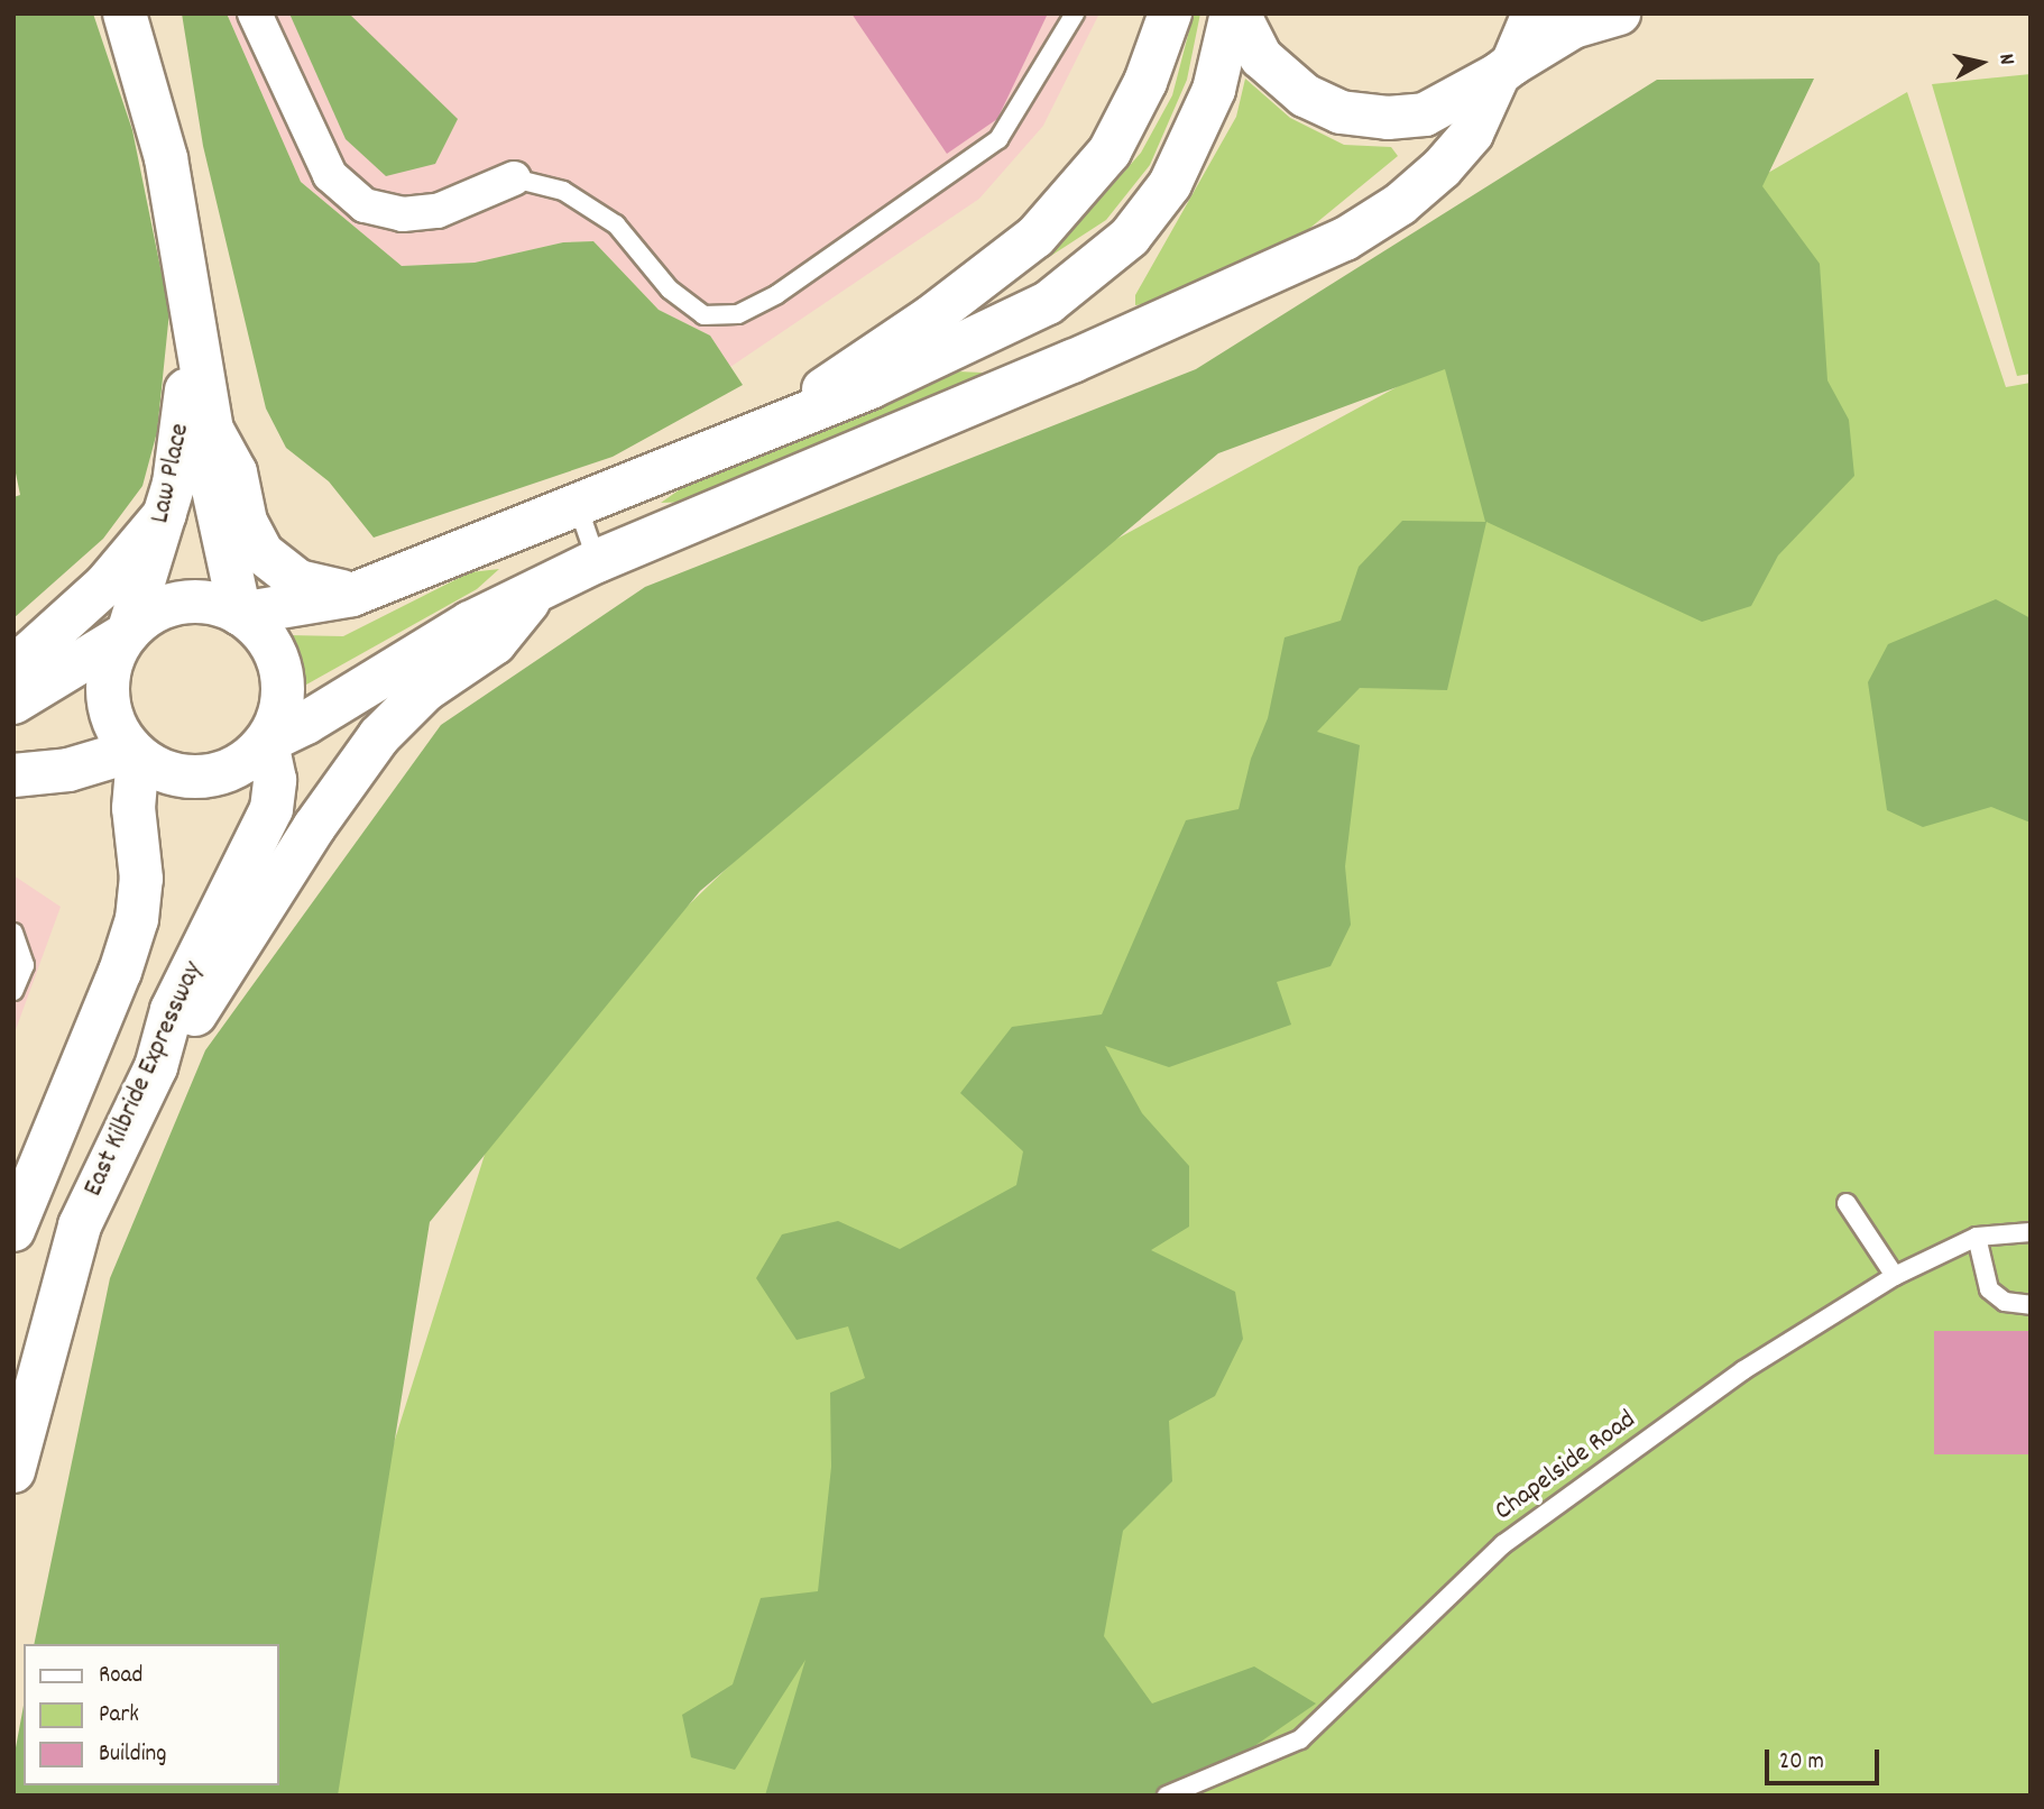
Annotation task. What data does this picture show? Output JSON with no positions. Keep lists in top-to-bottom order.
{
  "streets": {
    "main road": ["Law Place", "East Kilbride Expressway"],
    "lane": ["Chapelside Road"]
  },
  "crossings": [
    ["Law Place", "East Kilbride Expressway"]
  ],
  "legend": ["Road", "Park", "Building"],
  "scale_bar": "20 m",
  "north": "right"
}
